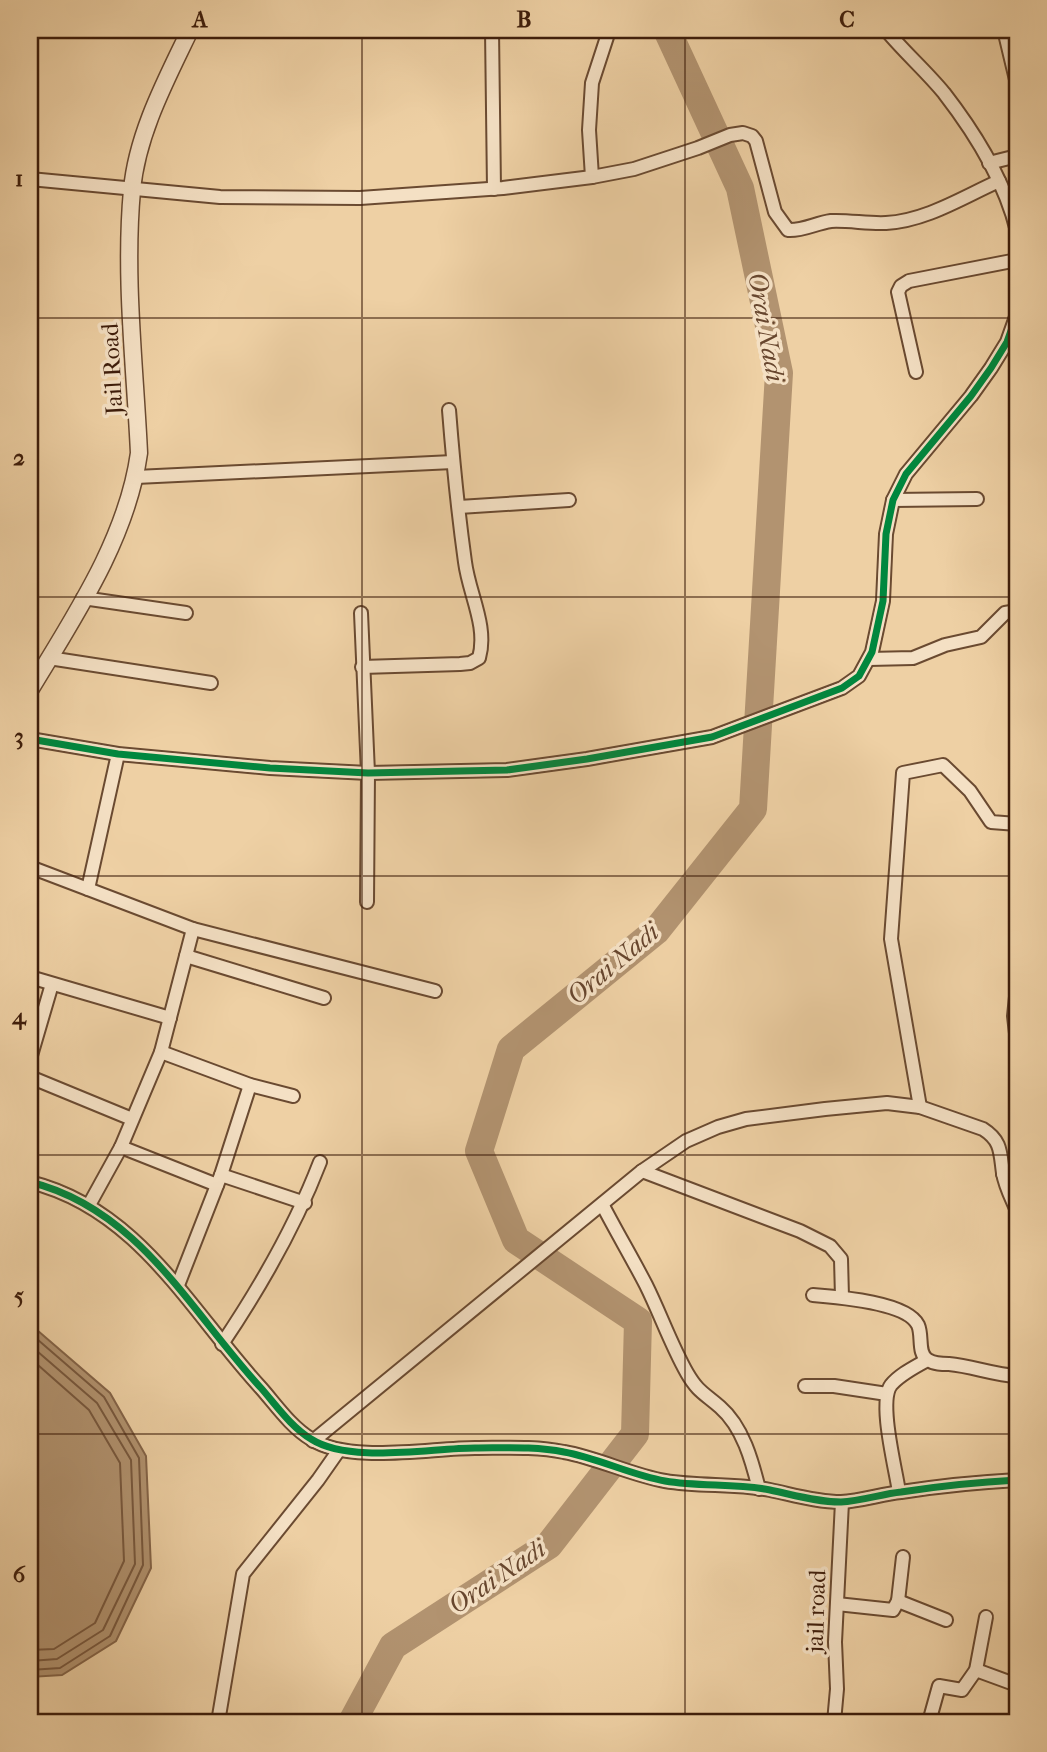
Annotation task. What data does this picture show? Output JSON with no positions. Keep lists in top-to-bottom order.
{
  "streets": {
    "street": ["Jail Road", "jail road"]
  },
  "water": ["Orai Nadi"],
  "grid": {
    "columns": ["A", "B", "C"],
    "rows": [
      "1",
      "2",
      "3",
      "4",
      "5",
      "6"
    ]
  }
}
